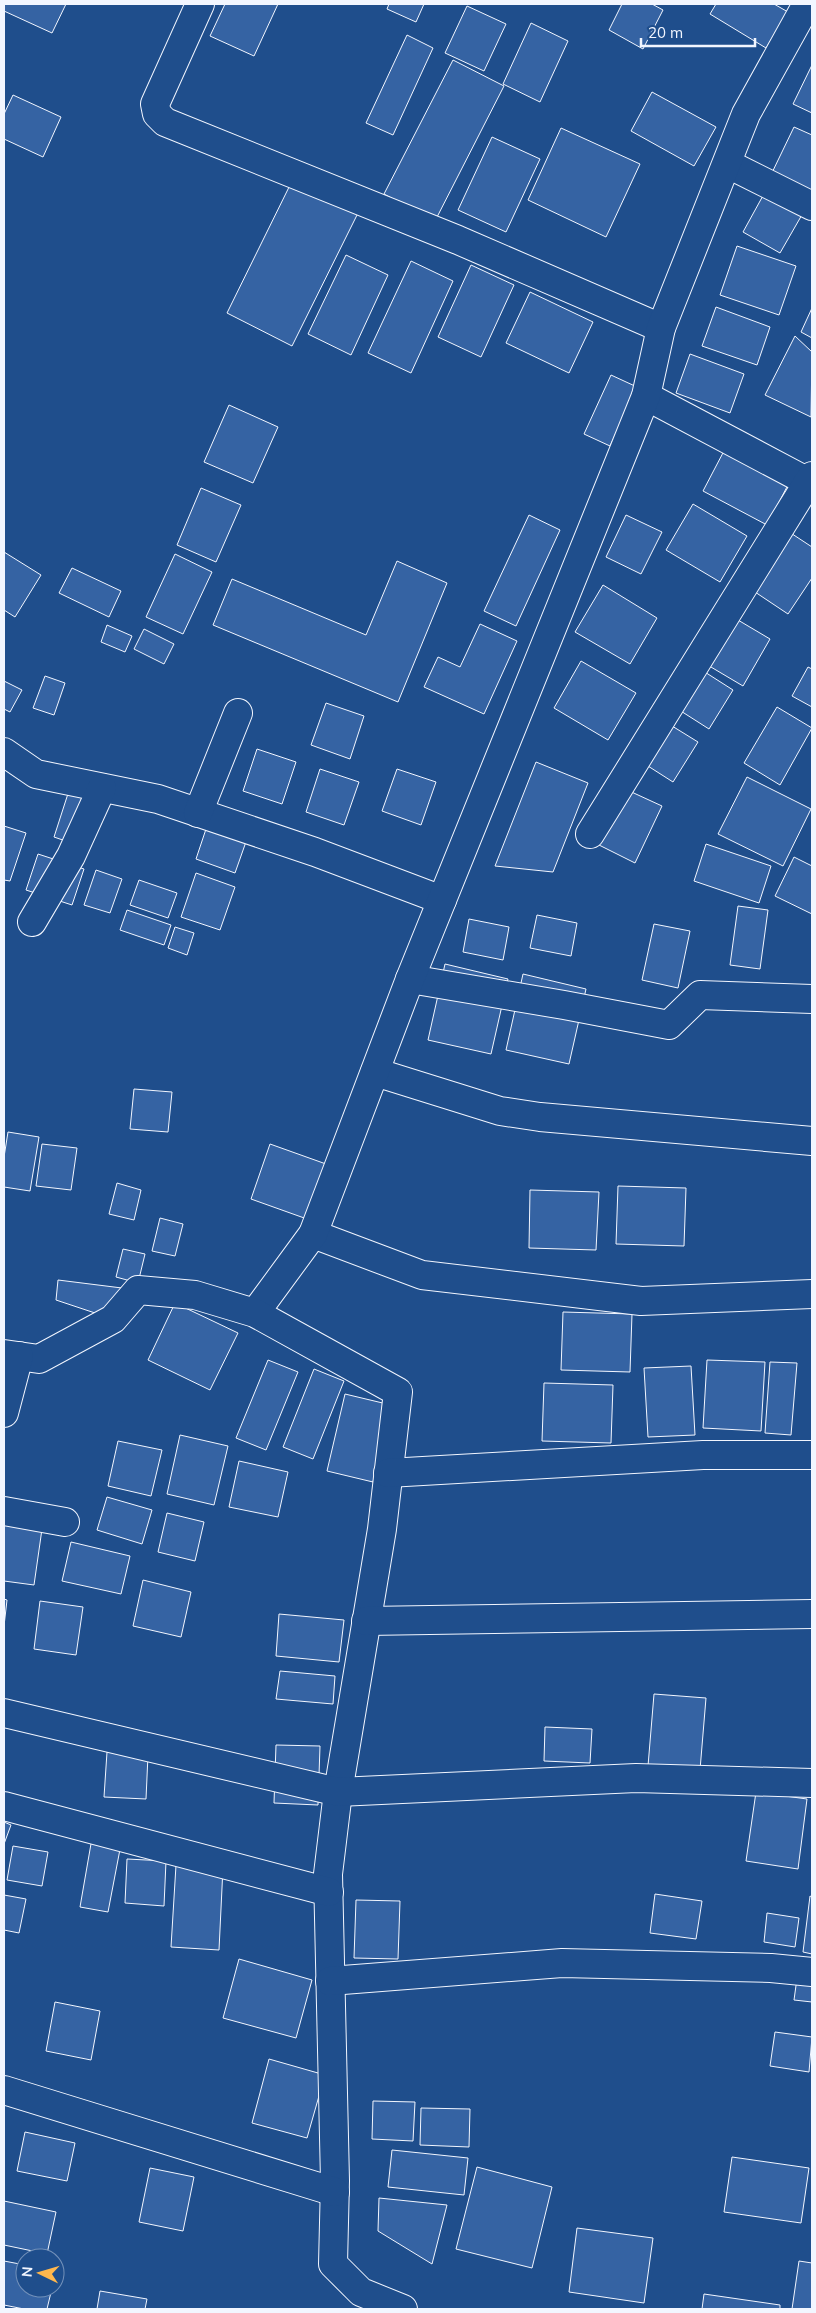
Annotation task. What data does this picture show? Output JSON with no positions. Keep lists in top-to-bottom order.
{
  "scale_bar": "20 m",
  "north": "left"
}
